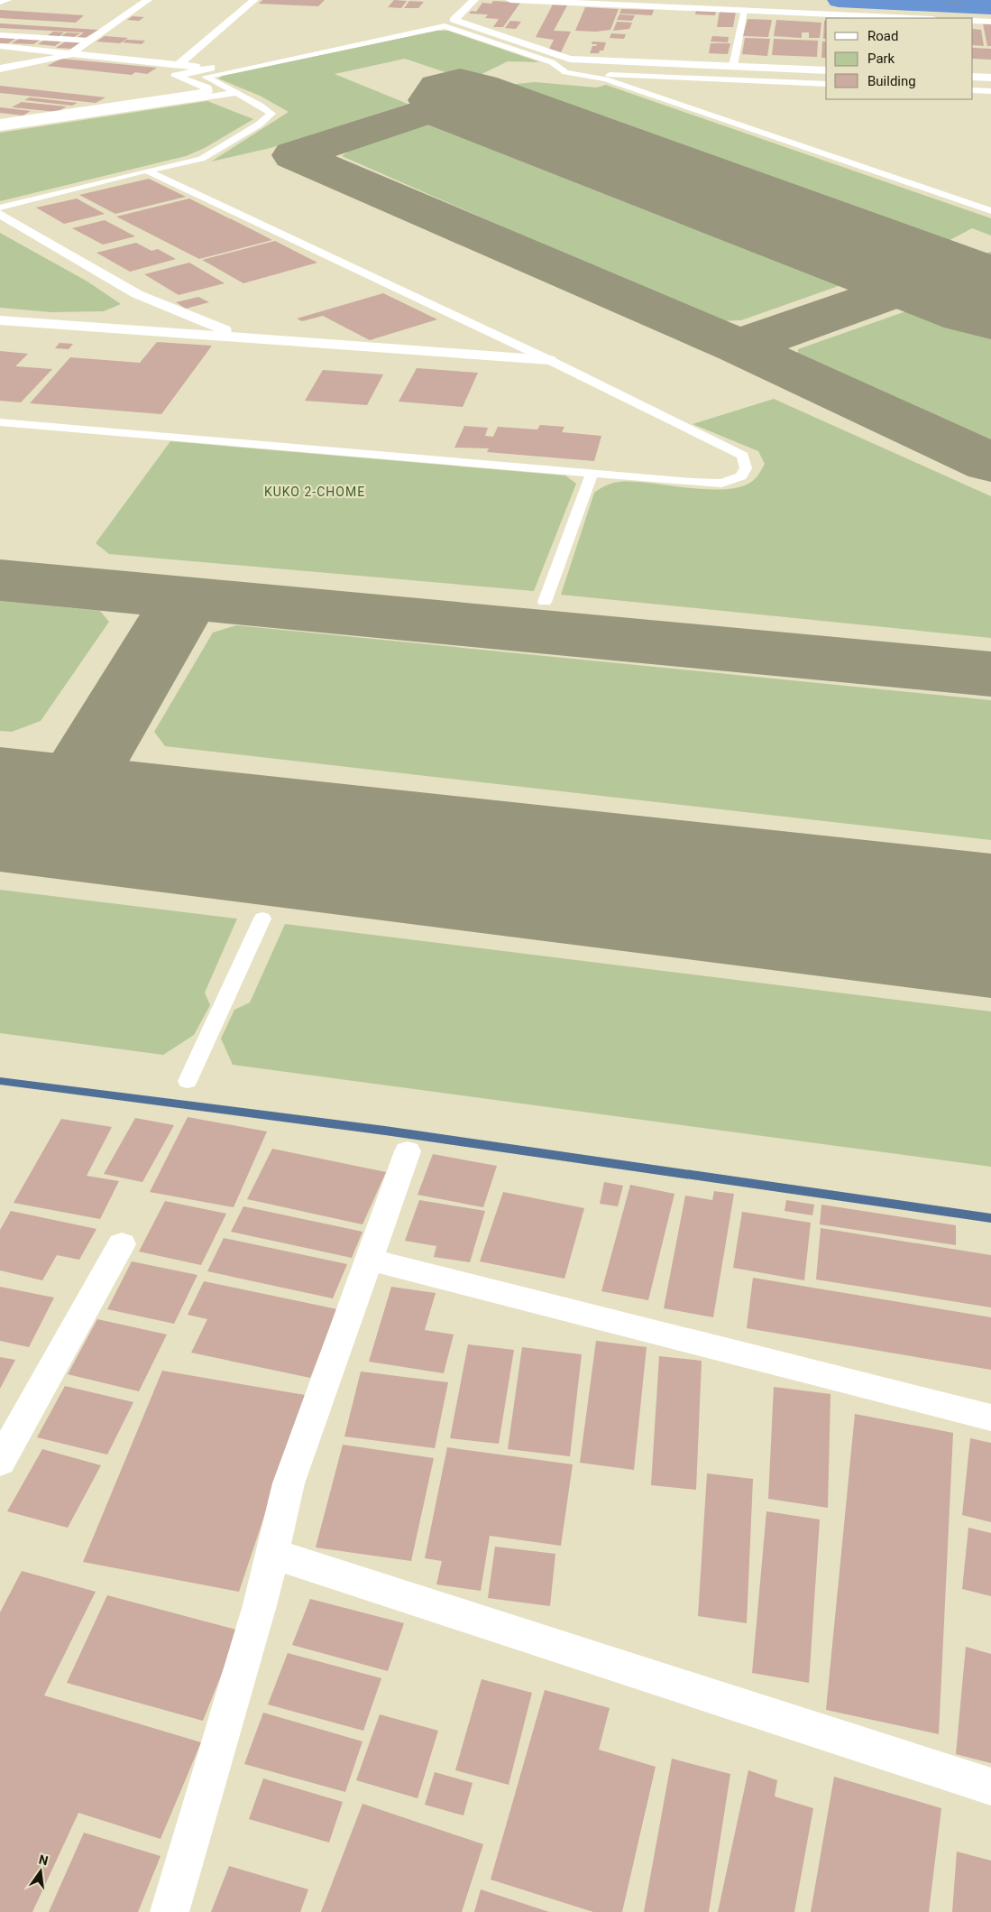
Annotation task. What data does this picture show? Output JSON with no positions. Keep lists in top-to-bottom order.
{
  "districts": ["KUKO 2-CHOME"],
  "legend": ["Road", "Park", "Building"],
  "north": "top"
}
